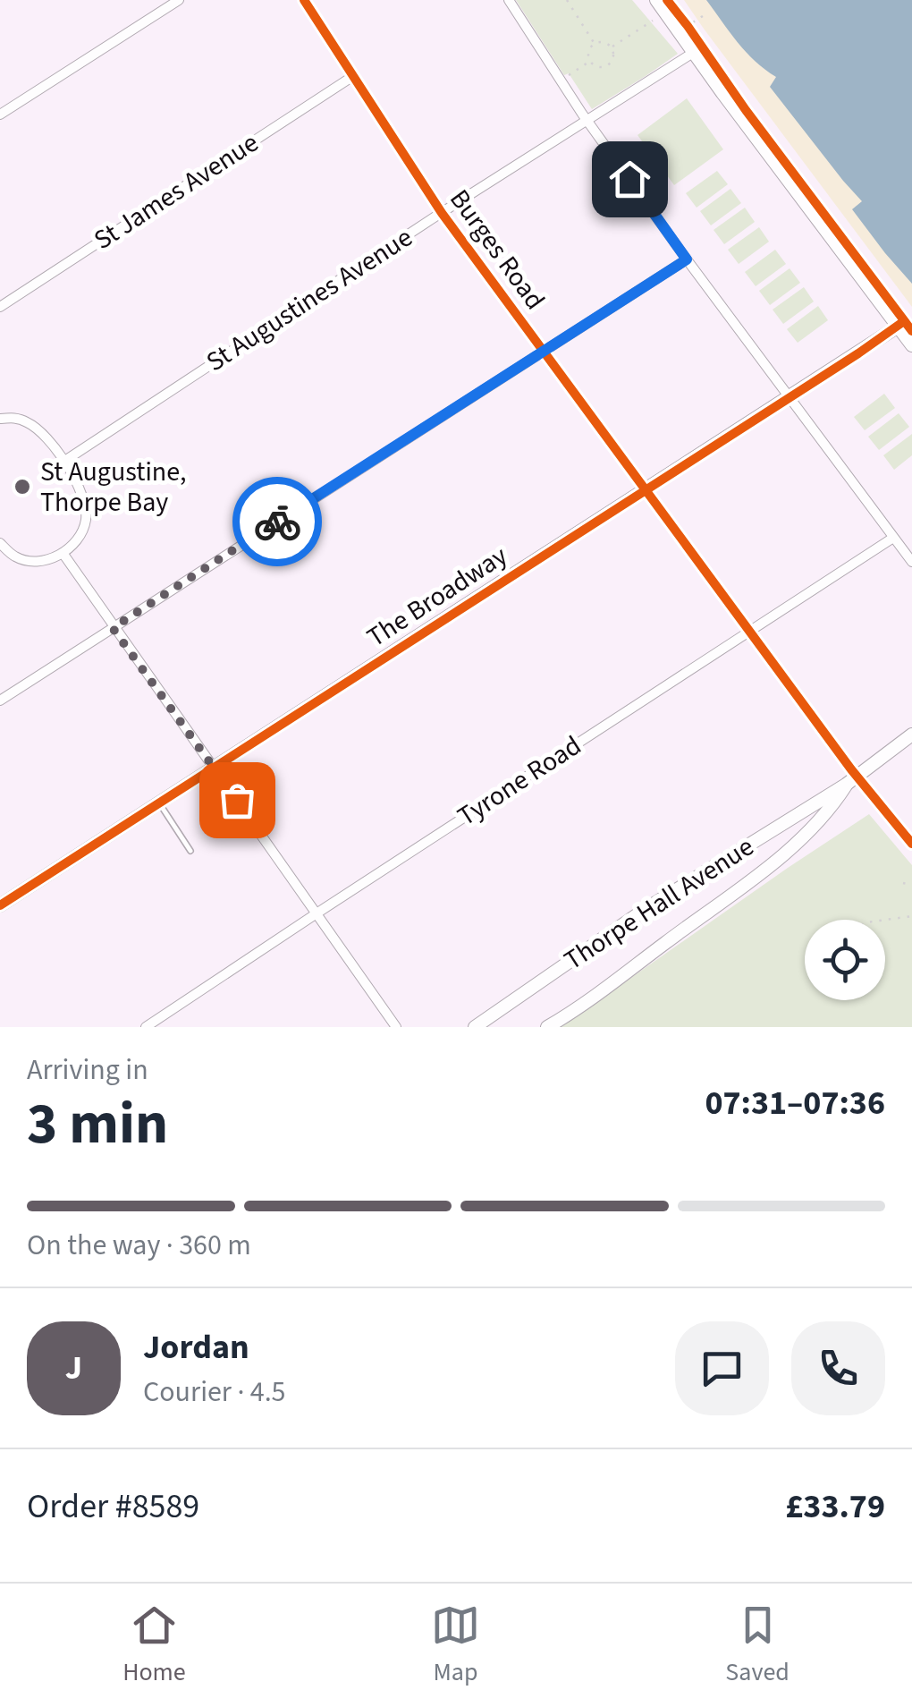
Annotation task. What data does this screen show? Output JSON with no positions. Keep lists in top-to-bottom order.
{
  "streets": {
    "street": [
      "St James Avenue",
      "Burges Road",
      "St Augustines Avenue",
      "The Broadway",
      "Tyrone Road",
      "Thorpe Hall Avenue"
    ]
  },
  "crossings": [
    ["St James Avenue", "Burges Road"],
    ["Burges Road", "St Augustines Avenue"],
    ["Burges Road", "The Broadway"],
    ["Burges Road", "Tyrone Road"],
    ["Burges Road", "Thorpe Hall Avenue"]
  ],
  "places": ["St Augustine, Thorpe Bay"],
  "page": {
    "heading": ["3 min", "Arriving in", "07:31–07:36"],
    "panel": [
      "Jordan",
      "Courier · 4.5",
      "Order #8589",
      "£33.79"
    ],
    "bar": "On the way · 360 m",
    "round": "J",
    "tabs": ["Home", "Map", "Saved"]
  }
}
